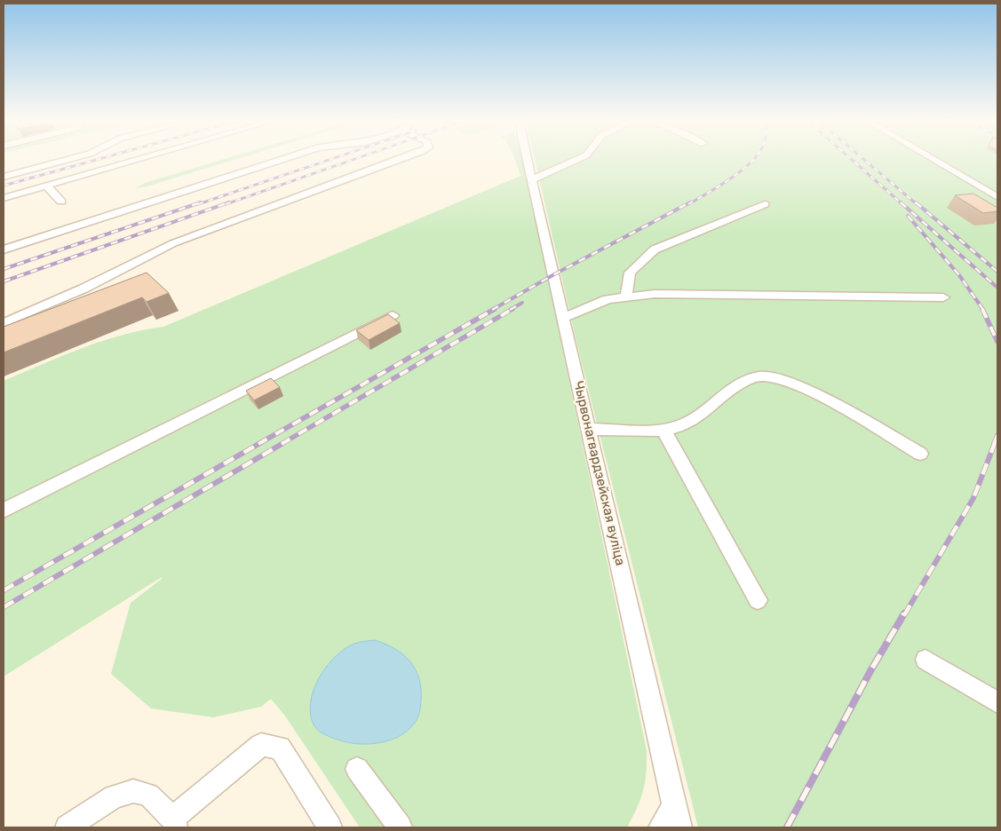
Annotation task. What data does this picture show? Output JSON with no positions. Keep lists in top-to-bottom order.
{
  "streets": {
    "street": ["Чырвонагвардзейская вуліца"]
  }
}
